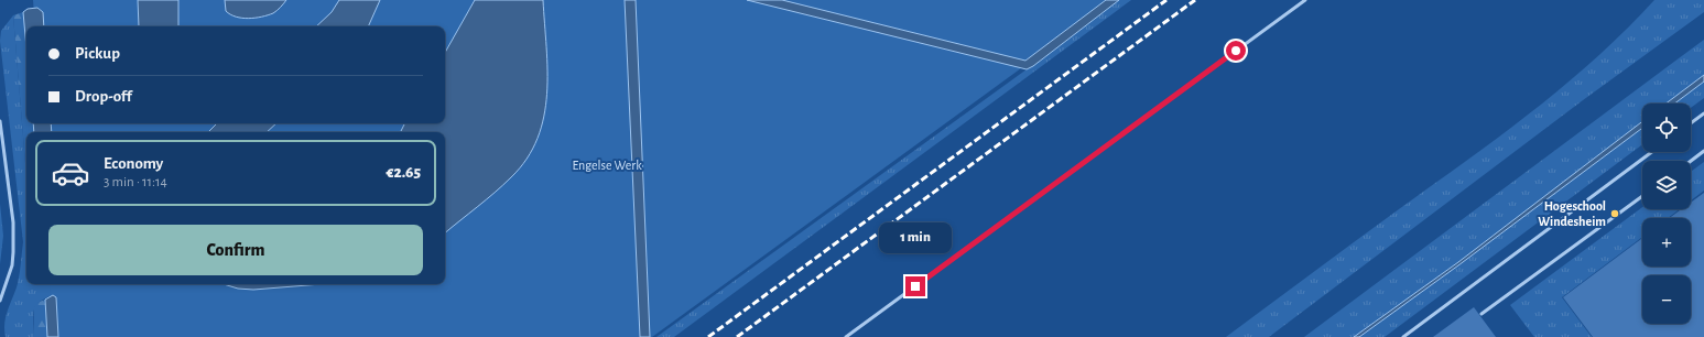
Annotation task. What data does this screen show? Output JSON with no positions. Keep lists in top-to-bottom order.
{
  "parks": ["Engelse Werk"],
  "places": ["Hogeschool Windesheim"],
  "page": {
    "banner": ["Pickup", "Drop-off"],
    "map_buttons": ["+", "−"],
    "list": [
      {
        "name": "Economy",
        "note": "3 min · 11:14",
        "value": "€2.65"
      }
    ],
    "buttons": "Confirm",
    "bubble": "1 min"
  }
}
